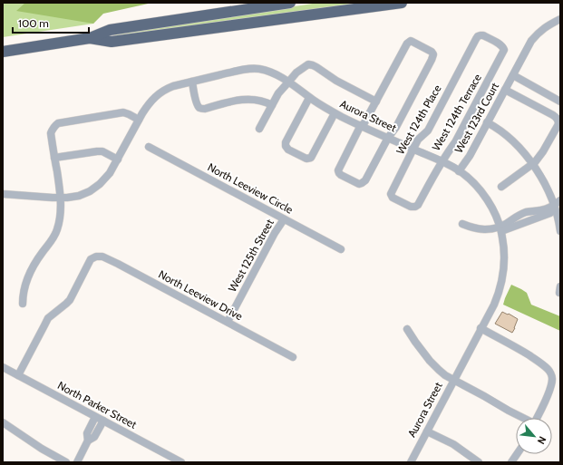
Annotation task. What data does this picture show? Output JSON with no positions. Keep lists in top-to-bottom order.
{
  "streets": {
    "street": [
      "West 124th Terrace",
      "Aurora Street",
      "West 123rd Court",
      "West 124th Place",
      "North Leeview Circle",
      "West 125th Street",
      "North Leeview Drive",
      "North Parker Street"
    ]
  },
  "crossings": [
    ["West 124th Terrace", "Aurora Street"],
    ["West 124th Terrace", "West 124th Place"],
    ["Aurora Street", "West 123rd Court"],
    ["Aurora Street", "West 124th Place"],
    ["North Leeview Circle", "West 125th Street"],
    ["West 125th Street", "North Leeview Drive"],
    ["North Leeview Drive", "North Parker Street"]
  ],
  "scale_bar": "100 m",
  "north": "bottom right"
}
